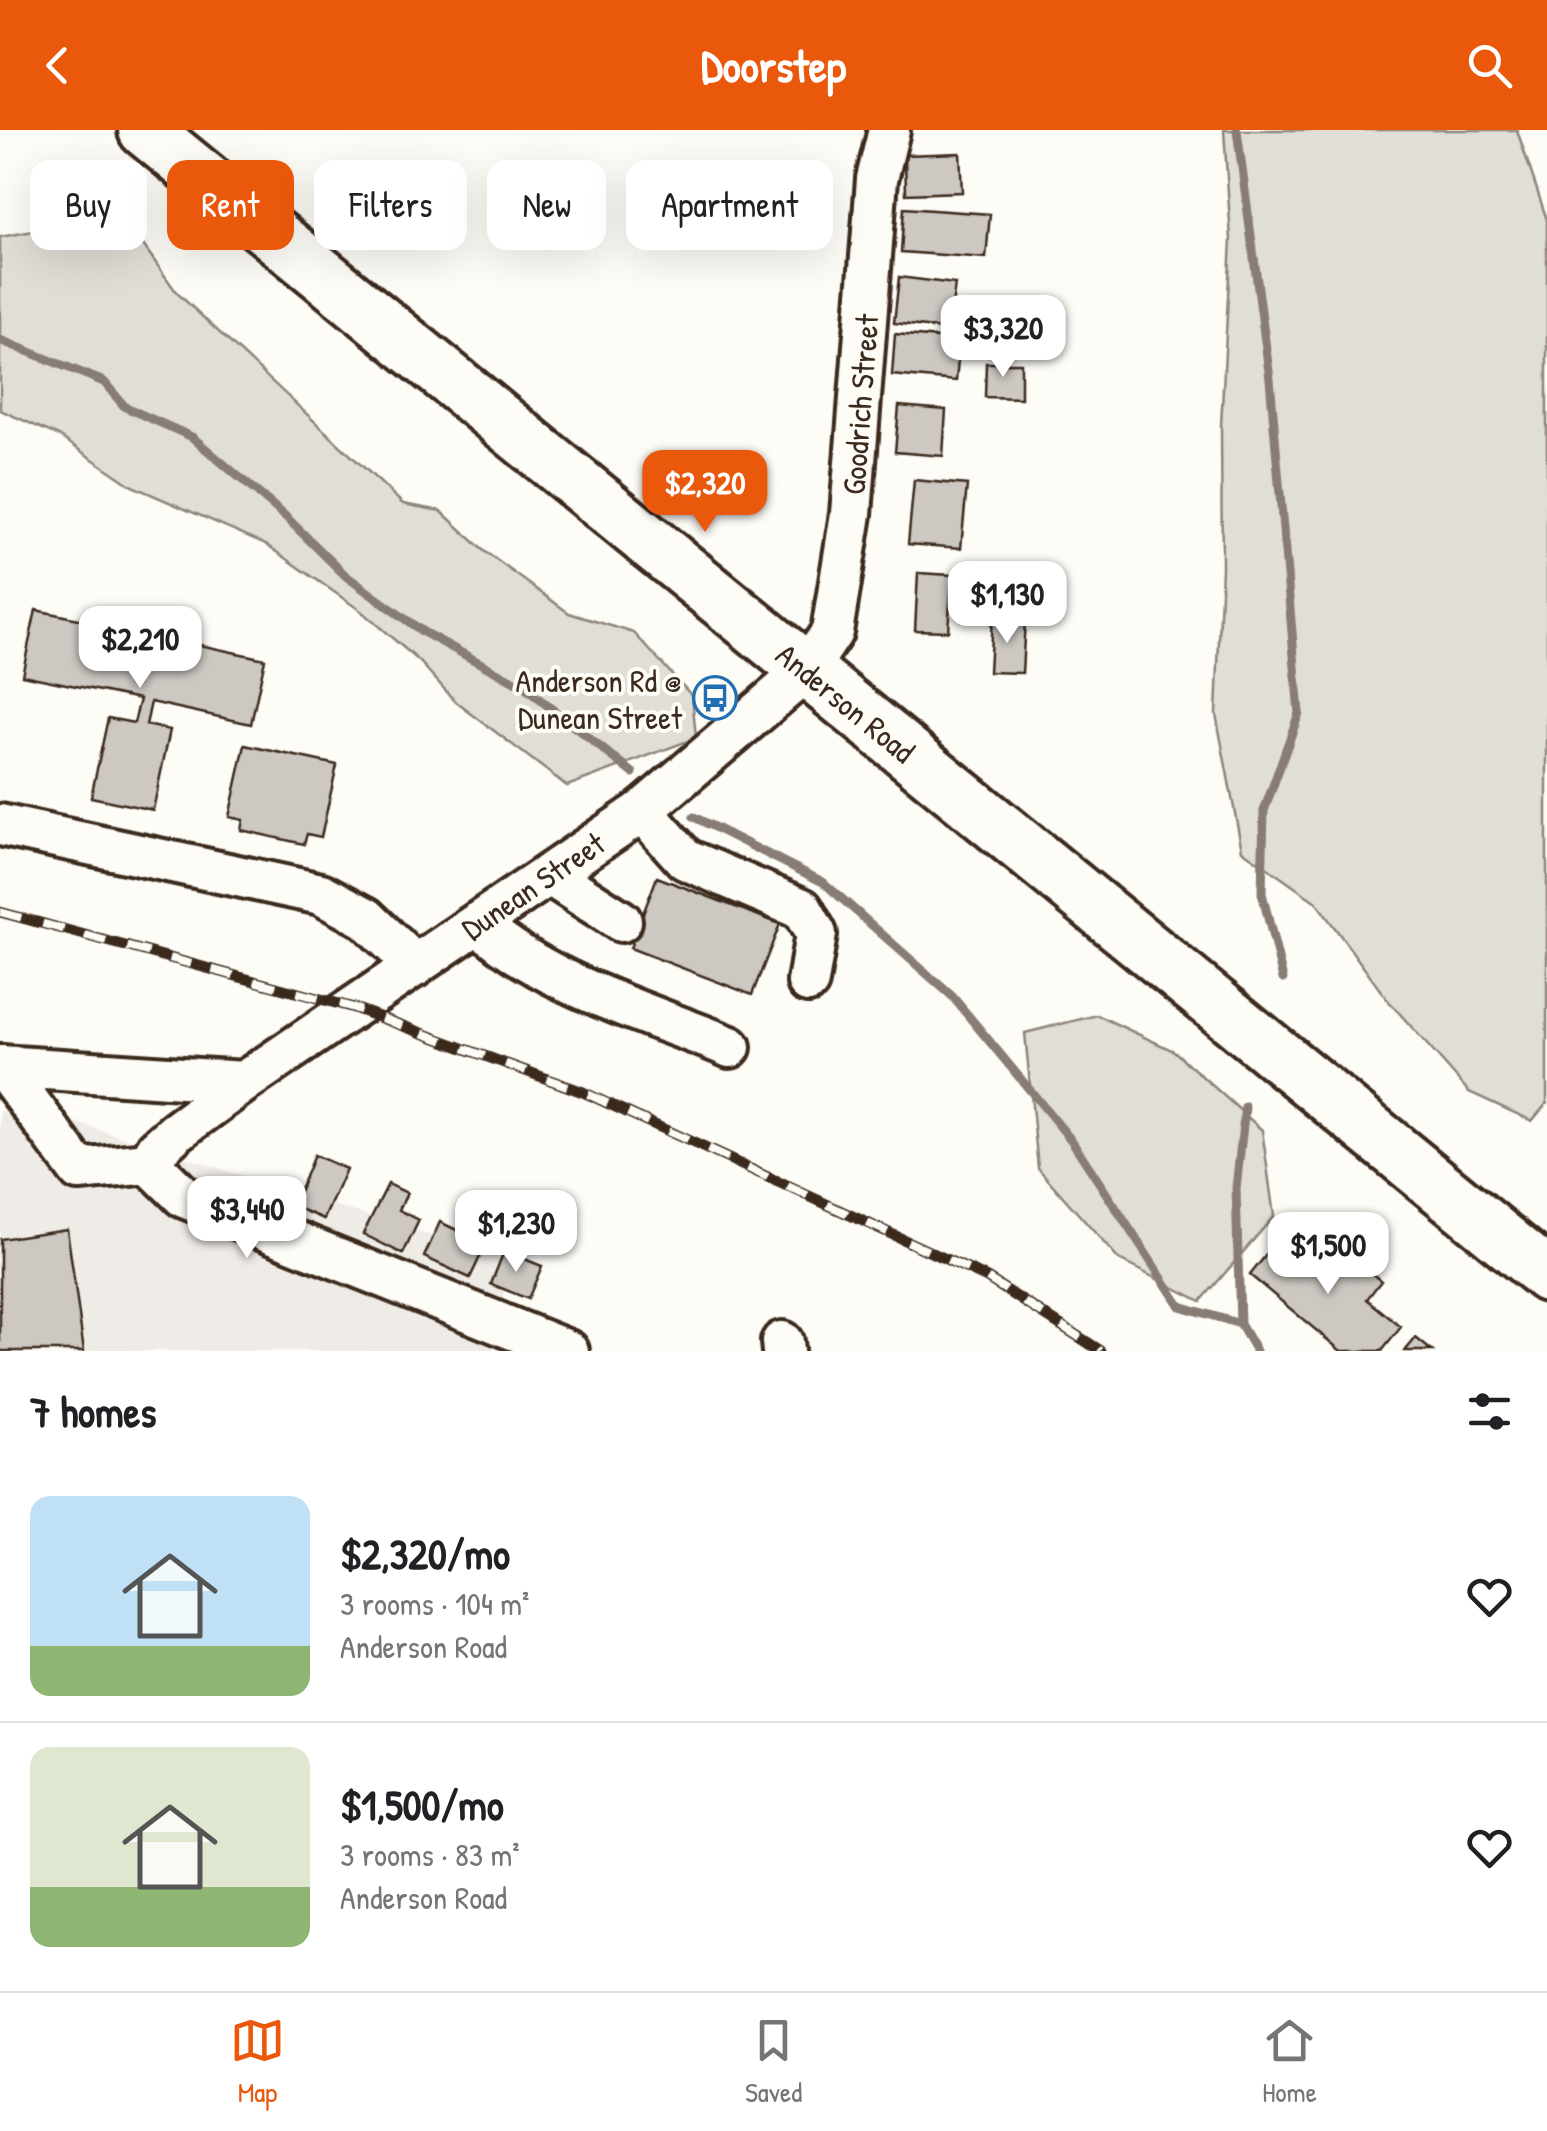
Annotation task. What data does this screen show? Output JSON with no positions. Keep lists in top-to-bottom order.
{
  "streets": {
    "main road": ["Anderson Road"],
    "street": ["Goodrich Street", "Dunean Street"]
  },
  "crossings": [
    ["Goodrich Street", "Anderson Road"],
    ["Goodrich Street", "Dunean Street"],
    ["Anderson Road", "Dunean Street"]
  ],
  "places": {
    "bus stop": ["Anderson Rd @ Dunean Street"]
  },
  "page": {
    "header": "Doorstep",
    "chip": [
      "Buy",
      "Rent",
      "Filters",
      "New",
      "Apartment"
    ],
    "price": [
      "$3,320",
      "$2,320",
      "$1,130",
      "$2,210",
      "$3,440",
      "$1,230",
      "$1,500"
    ],
    "heading": "7 homes",
    "list": [
      {
        "name": "$2,320/mo",
        "note": "3 rooms · 104 m² · Anderson Road"
      },
      {
        "name": "$1,500/mo",
        "note": "3 rooms · 83 m² · Anderson Road"
      }
    ],
    "tabs": ["Map", "Saved", "Home"]
  }
}
